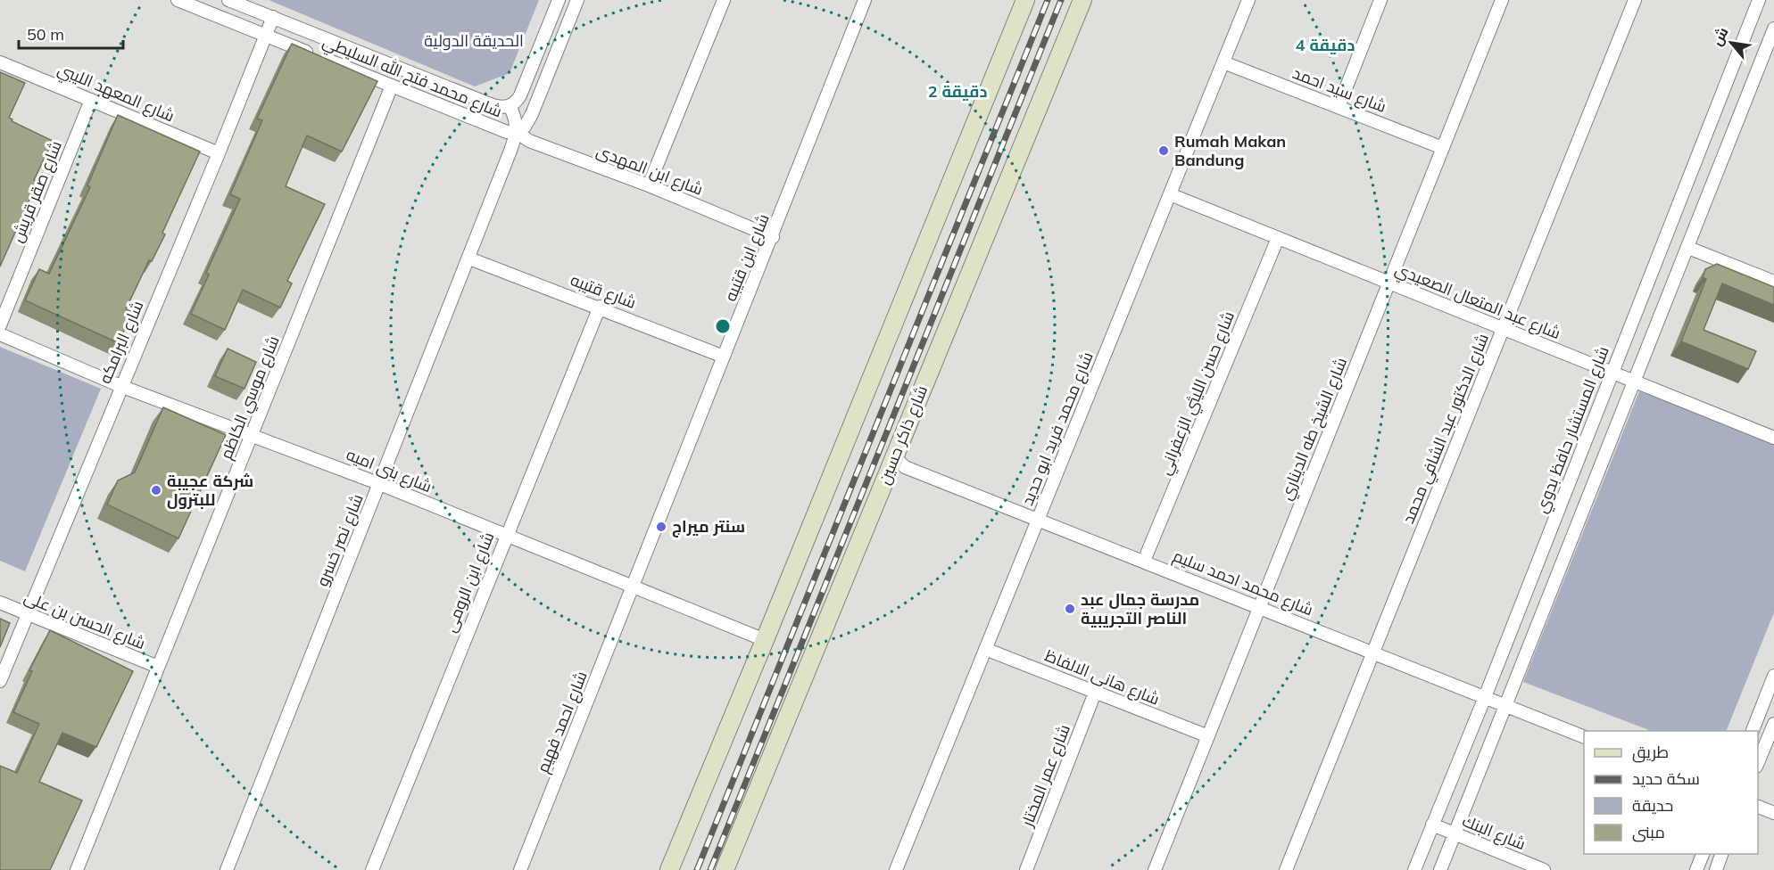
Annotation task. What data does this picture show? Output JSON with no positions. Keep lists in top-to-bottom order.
{
  "streets": {
    "main road": ["شارع ذاكر حسين"],
    "street": [
      "شارع محمد فتح الله السليطي",
      "شارع سيد احمد",
      "شارع المعهد الليبي",
      "شارع ابن المهدى",
      "شارع صقر قريش",
      "شارع ابن قتيبه",
      "شارع قتيبه",
      "شارع عبد المتعال الصعيدي",
      "شارع البرامكه",
      "شارع حسن الليثي الزعفراني",
      "شارع موسي الكاظم",
      "شارع محمد فريد ابو حديد",
      "شارع الشيخ طه الديناري",
      "شارع الدكتور عبد الشافي محمد",
      "شارع المستشار حافظ بدوي",
      "شارع بنى اميه",
      "شارع نصر خسرو",
      "شارع ابن الرومى",
      "شارع محمد احمد سليم",
      "شارع الحسن بن على",
      "شارع هانى الالفاظ",
      "شارع احمد فهيم",
      "شارع عمر المختار",
      "شارع البنك"
    ]
  },
  "crossings": [
    ["شارع محمد فتح الله السليطي", "شارع ابن المهدى"],
    ["شارع محمد فتح الله السليطي", "شارع البرامكه"],
    ["شارع محمد فتح الله السليطي", "شارع موسي الكاظم"],
    ["شارع محمد فتح الله السليطي", "شارع نصر خسرو"],
    ["شارع سيد احمد", "شارع محمد فريد ابو حديد"],
    ["شارع سيد احمد", "شارع الشيخ طه الديناري"],
    ["شارع المعهد الليبي", "شارع صقر قريش"],
    ["شارع المعهد الليبي", "شارع البرامكه"],
    ["شارع ابن المهدى", "شارع ابن قتيبه"],
    ["شارع ابن المهدى", "شارع نصر خسرو"],
    ["شارع ابن قتيبه", "شارع قتيبه"],
    ["شارع ابن قتيبه", "شارع بنى اميه"],
    ["شارع ابن قتيبه", "شارع احمد فهيم"],
    ["شارع قتيبه", "شارع نصر خسرو"],
    ["شارع قتيبه", "شارع ابن الرومى"],
    ["شارع عبد المتعال الصعيدي", "شارع حسن الليثي الزعفراني"],
    ["شارع عبد المتعال الصعيدي", "شارع محمد فريد ابو حديد"],
    ["شارع عبد المتعال الصعيدي", "شارع الشيخ طه الديناري"],
    ["شارع عبد المتعال الصعيدي", "شارع الدكتور عبد الشافي محمد"],
    ["شارع عبد المتعال الصعيدي", "شارع المستشار حافظ بدوي"],
    ["شارع البرامكه", "شارع بنى اميه"],
    ["شارع البرامكه", "شارع الحسن بن على"],
    ["شارع حسن الليثي الزعفراني", "شارع محمد احمد سليم"],
    ["شارع موسي الكاظم", "شارع بنى اميه"],
    ["شارع موسي الكاظم", "شارع الحسن بن على"],
    ["شارع محمد فريد ابو حديد", "شارع محمد احمد سليم"],
    ["شارع محمد فريد ابو حديد", "شارع هانى الالفاظ"],
    ["شارع الشيخ طه الديناري", "شارع محمد احمد سليم"],
    ["شارع الشيخ طه الديناري", "شارع هانى الالفاظ"],
    ["شارع الدكتور عبد الشافي محمد", "شارع محمد احمد سليم"],
    ["شارع المستشار حافظ بدوي", "شارع محمد احمد سليم"],
    ["شارع المستشار حافظ بدوي", "شارع البنك"],
    ["شارع ذاكر حسين", "شارع محمد احمد سليم"],
    ["شارع بنى اميه", "شارع نصر خسرو"],
    ["شارع بنى اميه", "شارع ابن الرومى"],
    ["شارع بنى اميه", "شارع احمد فهيم"],
    ["شارع هانى الالفاظ", "شارع عمر المختار"]
  ],
  "parks": ["الحديقة الدولية"],
  "places": [
    "Rumah Makan Bandung",
    "شركة عجيبة للبترول",
    "سنتر ميراج",
    "مدرسة جمال عبد الناصر التجريبية"
  ],
  "legend": [
    "طريق",
    "سكة حديد",
    "حديقة",
    "مبنى"
  ],
  "scale_bar": "50 m",
  "north": "top left",
  "rings": ["4 دقيقة", "2 دقيقة"]
}
